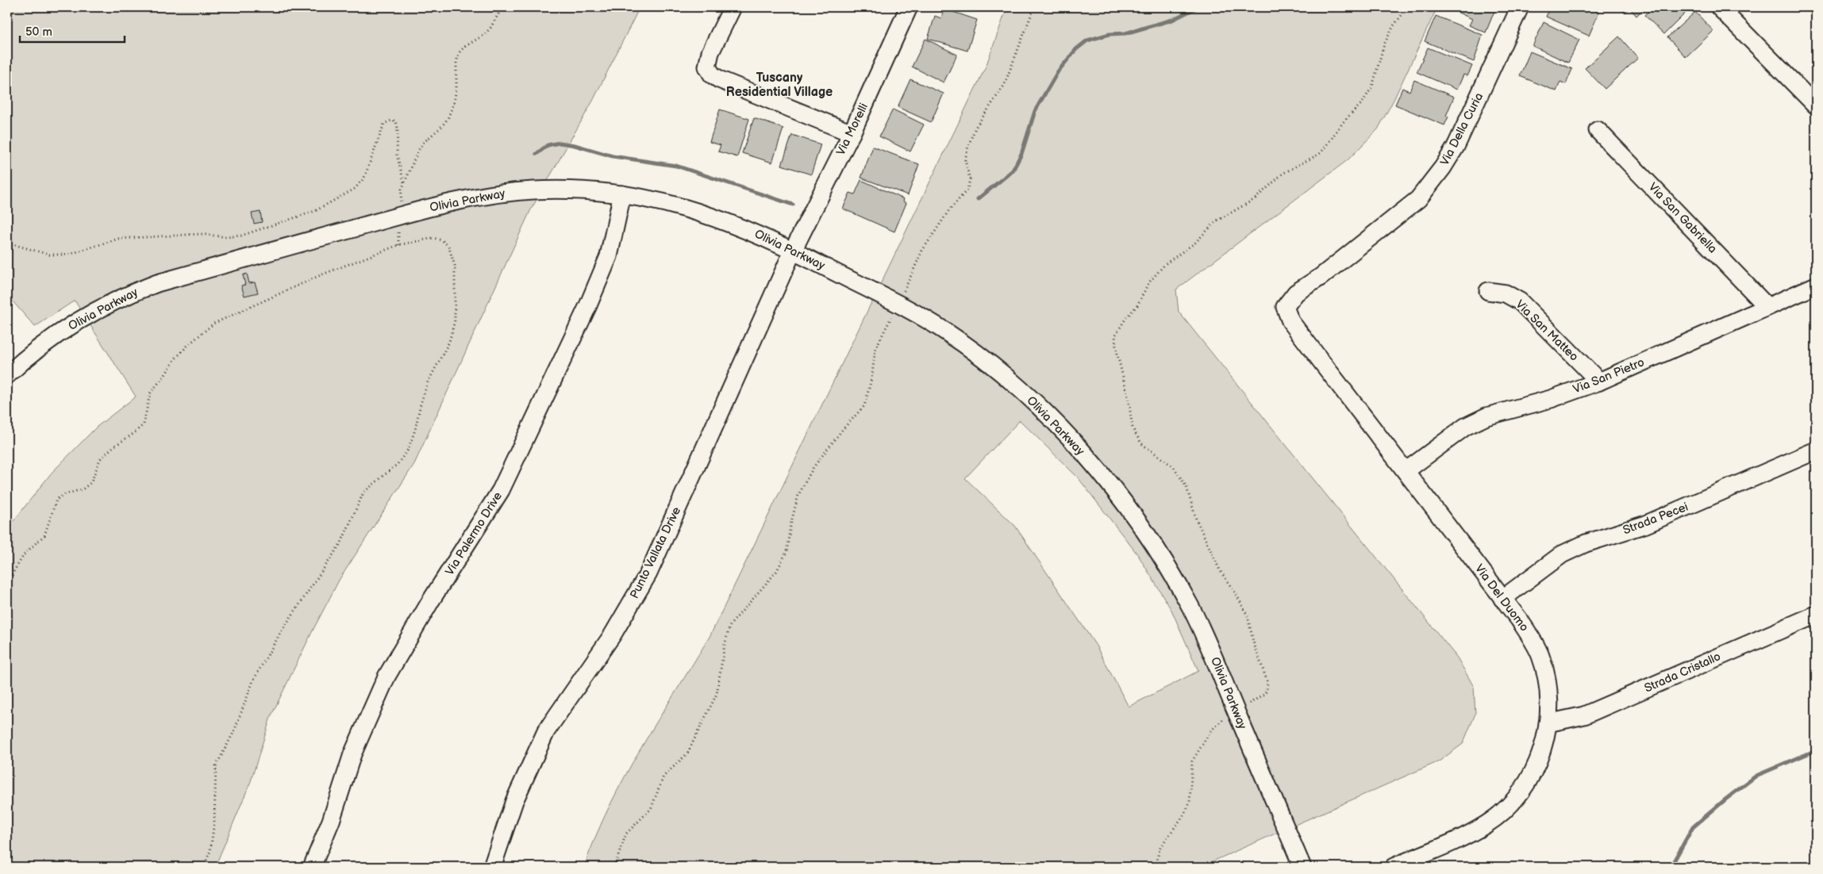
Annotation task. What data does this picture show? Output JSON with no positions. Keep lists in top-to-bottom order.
{
  "streets": {
    "street": [
      "Via Morelli",
      "Via Della Curia",
      "Olivia Parkway",
      "Via San Gabriella",
      "Via San Matteo",
      "Via San Pietro",
      "Strada Pecei",
      "Via Palermo Drive",
      "Punto Vallata Drive",
      "Via Del Duomo",
      "Strada Cristallo"
    ]
  },
  "crossings": [
    ["Via Morelli", "Olivia Parkway"],
    ["Via Morelli", "Punto Vallata Drive"],
    ["Via Della Curia", "Via Del Duomo"],
    ["Olivia Parkway", "Via Palermo Drive"],
    ["Olivia Parkway", "Punto Vallata Drive"],
    ["Via San Gabriella", "Via San Pietro"],
    ["Via San Matteo", "Via San Pietro"],
    ["Via San Pietro", "Via Del Duomo"],
    ["Strada Pecei", "Via Del Duomo"],
    ["Via Del Duomo", "Strada Cristallo"]
  ],
  "districts": ["Tuscany Residential Village"],
  "scale_bar": "50 m"
}
